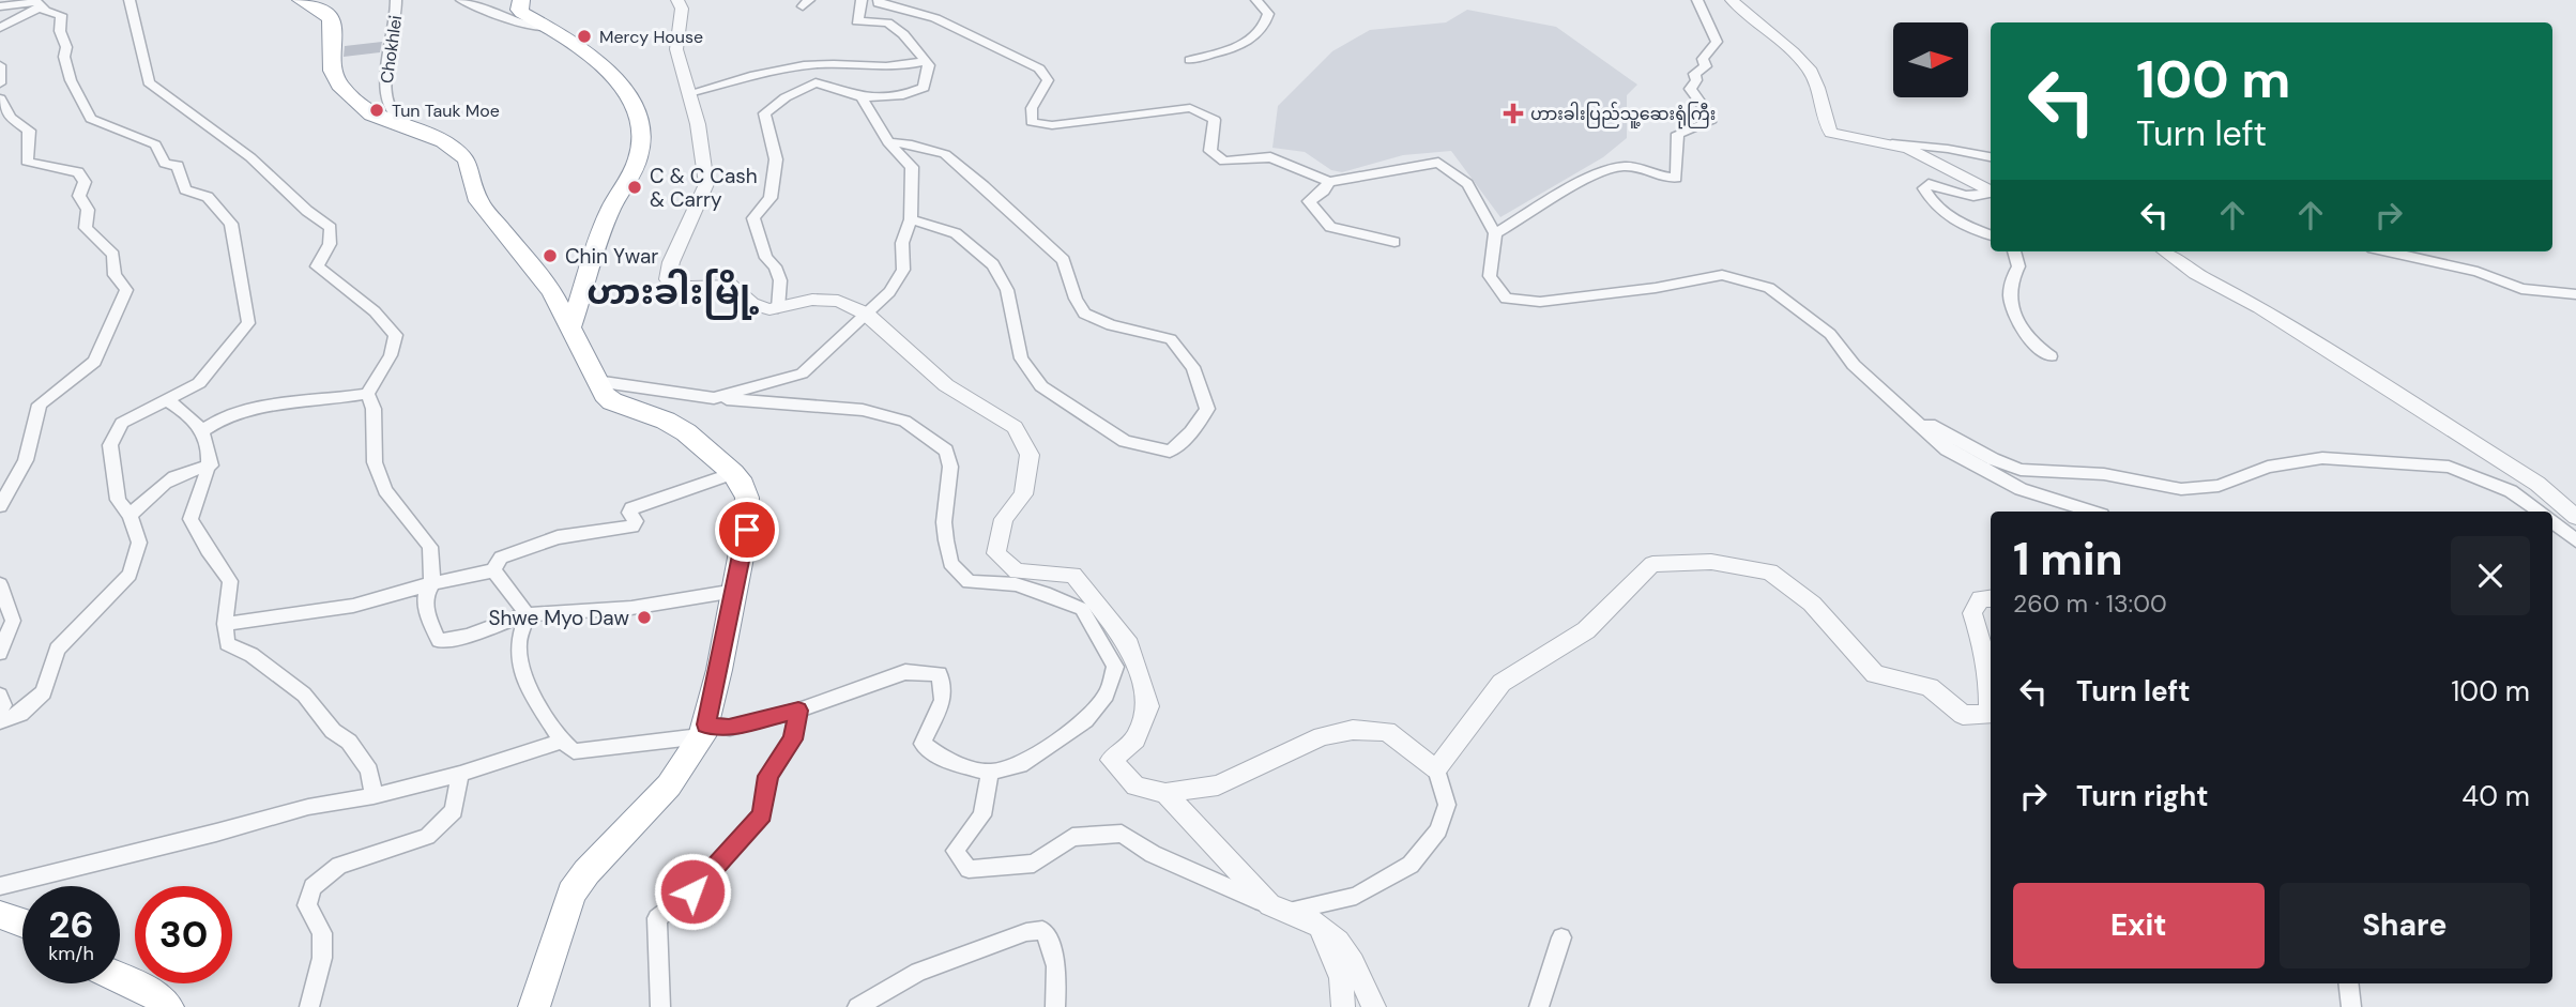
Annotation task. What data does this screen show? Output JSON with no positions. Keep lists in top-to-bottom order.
{
  "streets": {
    "street": ["Chokhlei"]
  },
  "districts": ["ဟားခါးမြို့"],
  "places": {
    "other": [
      "Mercy House",
      "Tun Tauk Moe",
      "C & C Cash & Carry",
      "Chin Ywar",
      "Shwe Myo Daw"
    ],
    "health": ["ဟားခါးပြည်သူ့ဆေးရုံကြီး"]
  },
  "north": "right",
  "page": {
    "turn": ["100 m", "Turn left"],
    "heading": ["1 min", "260 m · 13:00"],
    "list": [
      {
        "name": "Turn left",
        "value": "100 m"
      },
      {
        "name": "Turn right",
        "value": "40 m"
      }
    ],
    "buttons": ["Exit", "Share"],
    "speed": "26 km/h",
    "limit": "30"
  }
}
